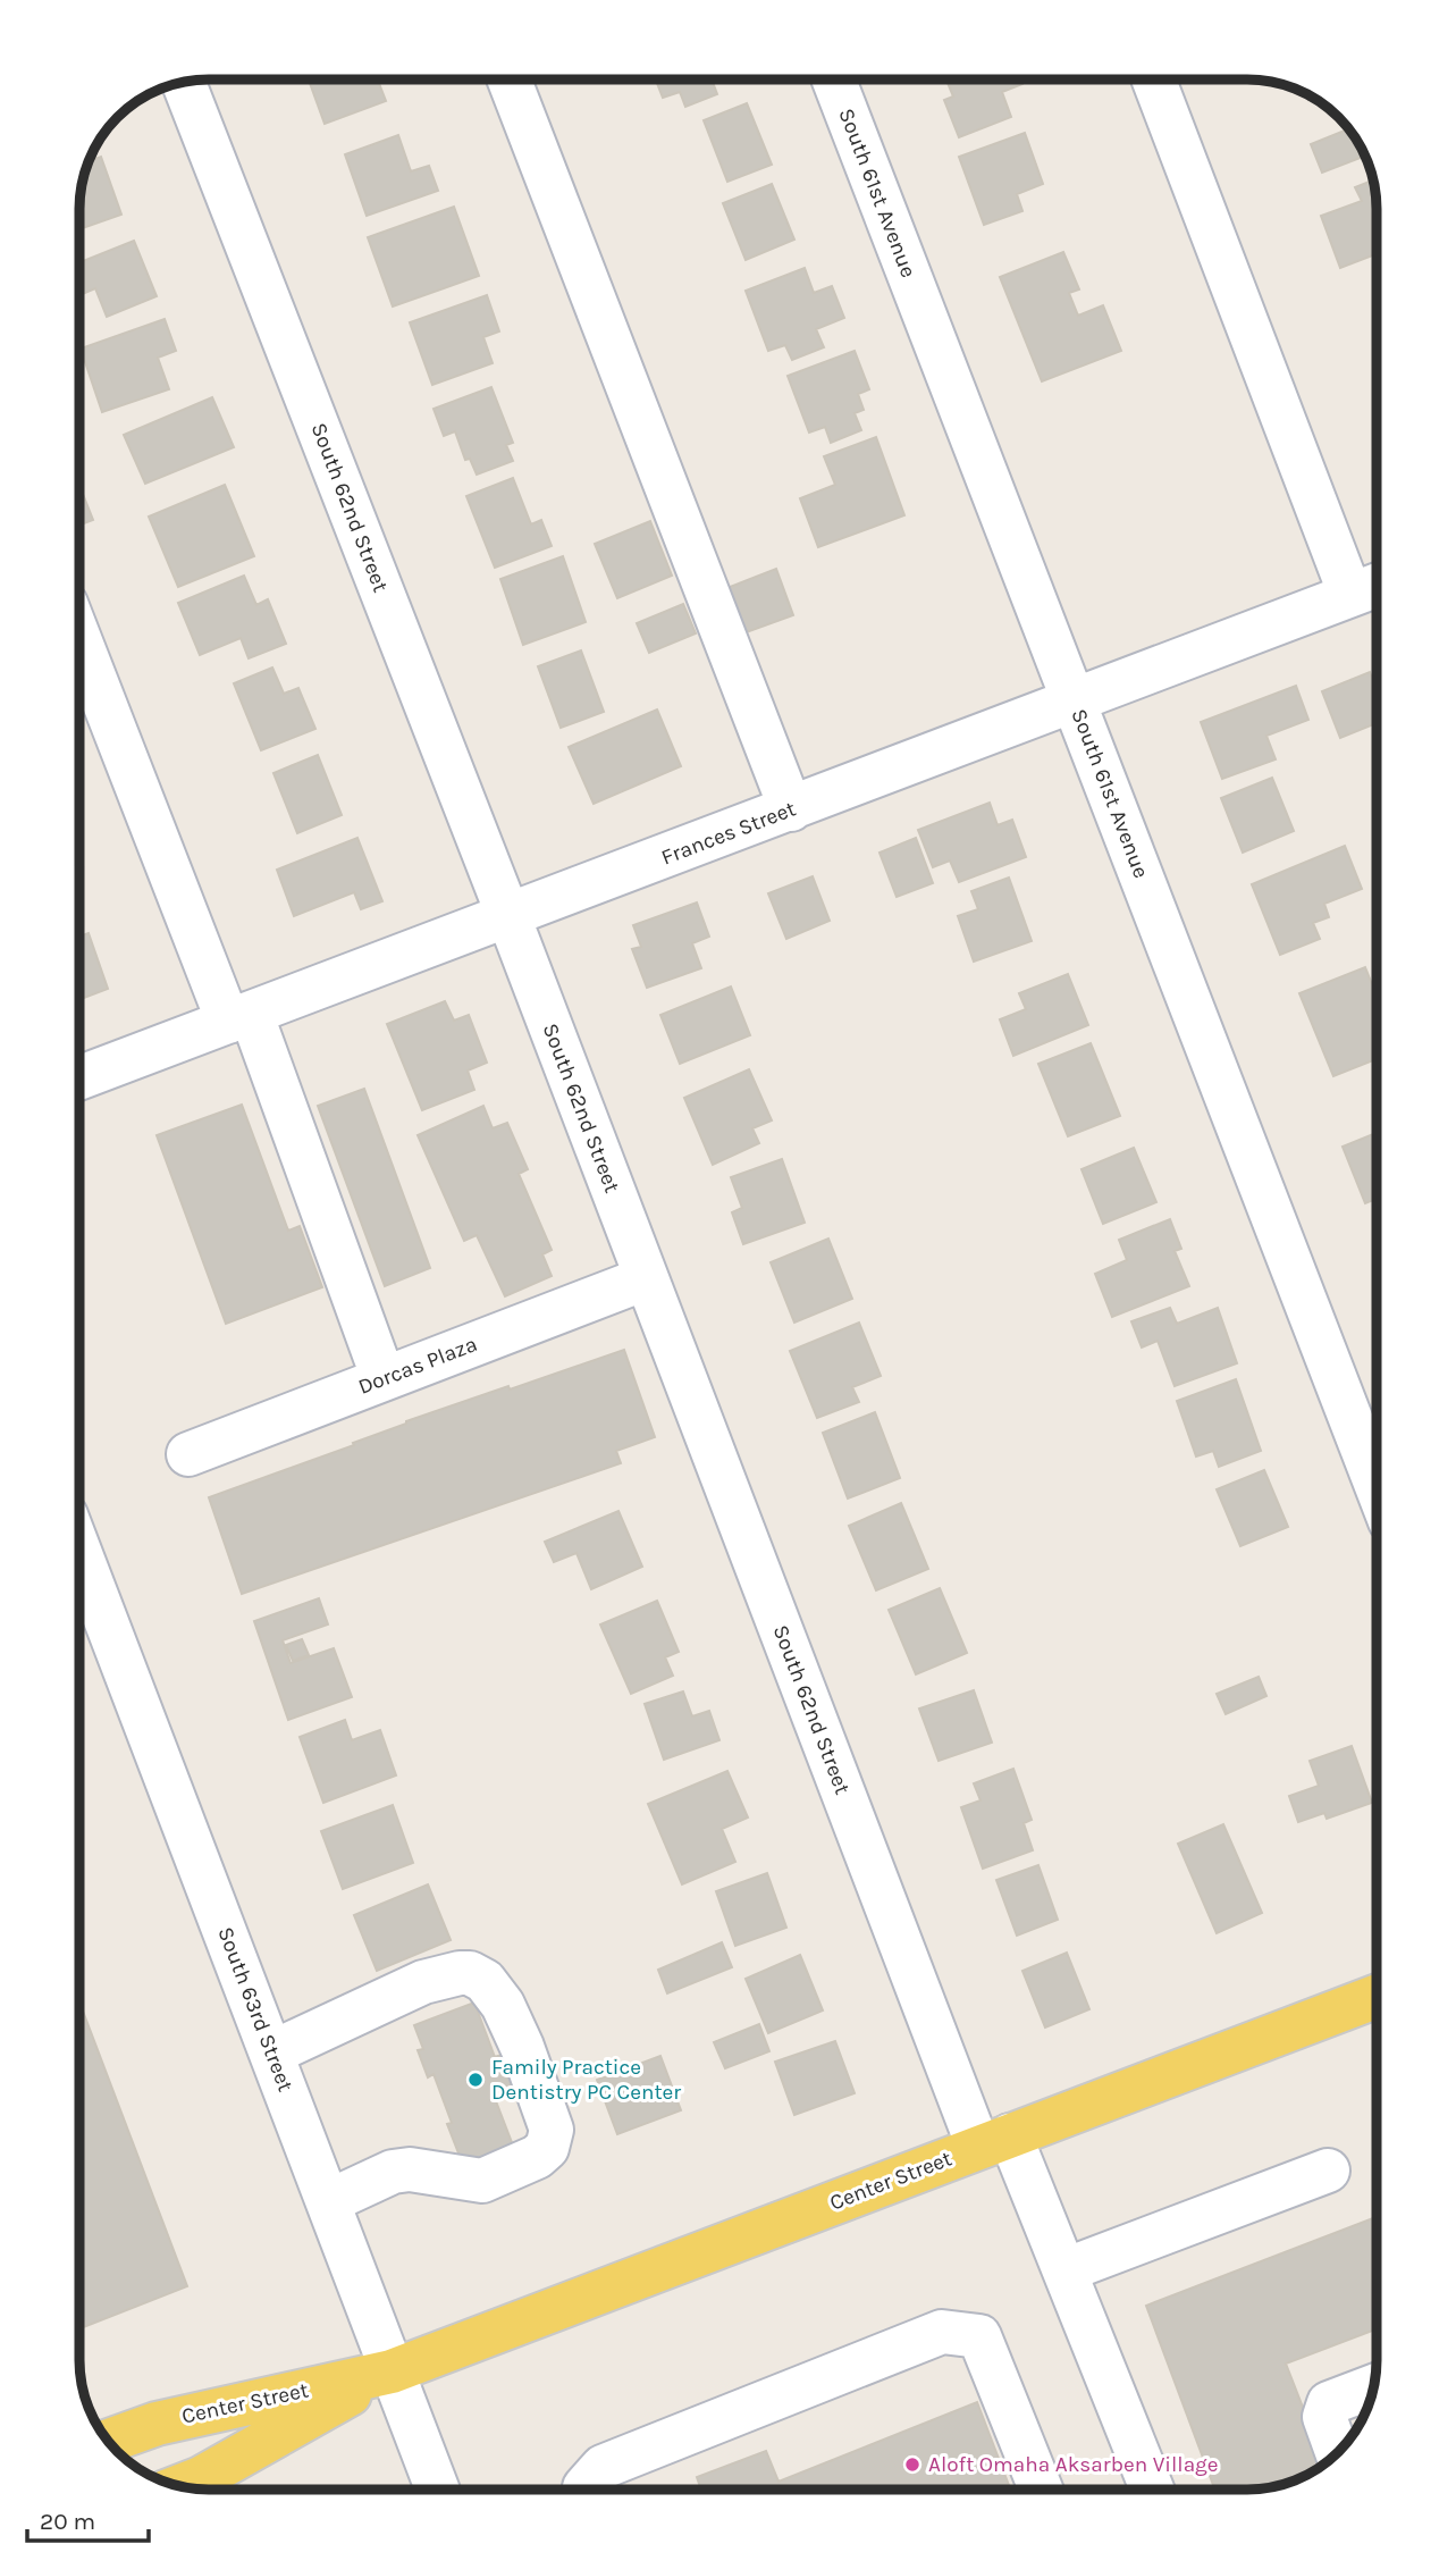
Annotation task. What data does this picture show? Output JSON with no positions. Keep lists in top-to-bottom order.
{
  "streets": {
    "main road": ["Center Street"],
    "street": [
      "South 61st Avenue",
      "South 62nd Street",
      "Frances Street",
      "Dorcas Plaza",
      "South 63rd Street"
    ]
  },
  "crossings": [
    ["South 61st Avenue", "Frances Street"],
    ["South 62nd Street", "Frances Street"],
    ["South 62nd Street", "Dorcas Plaza"],
    ["South 62nd Street", "Center Street"],
    ["South 63rd Street", "Center Street"]
  ],
  "places": ["Family Practice Dentistry PC Center", "Aloft Omaha Aksarben Village"],
  "scale_bar": "20 m"
}
